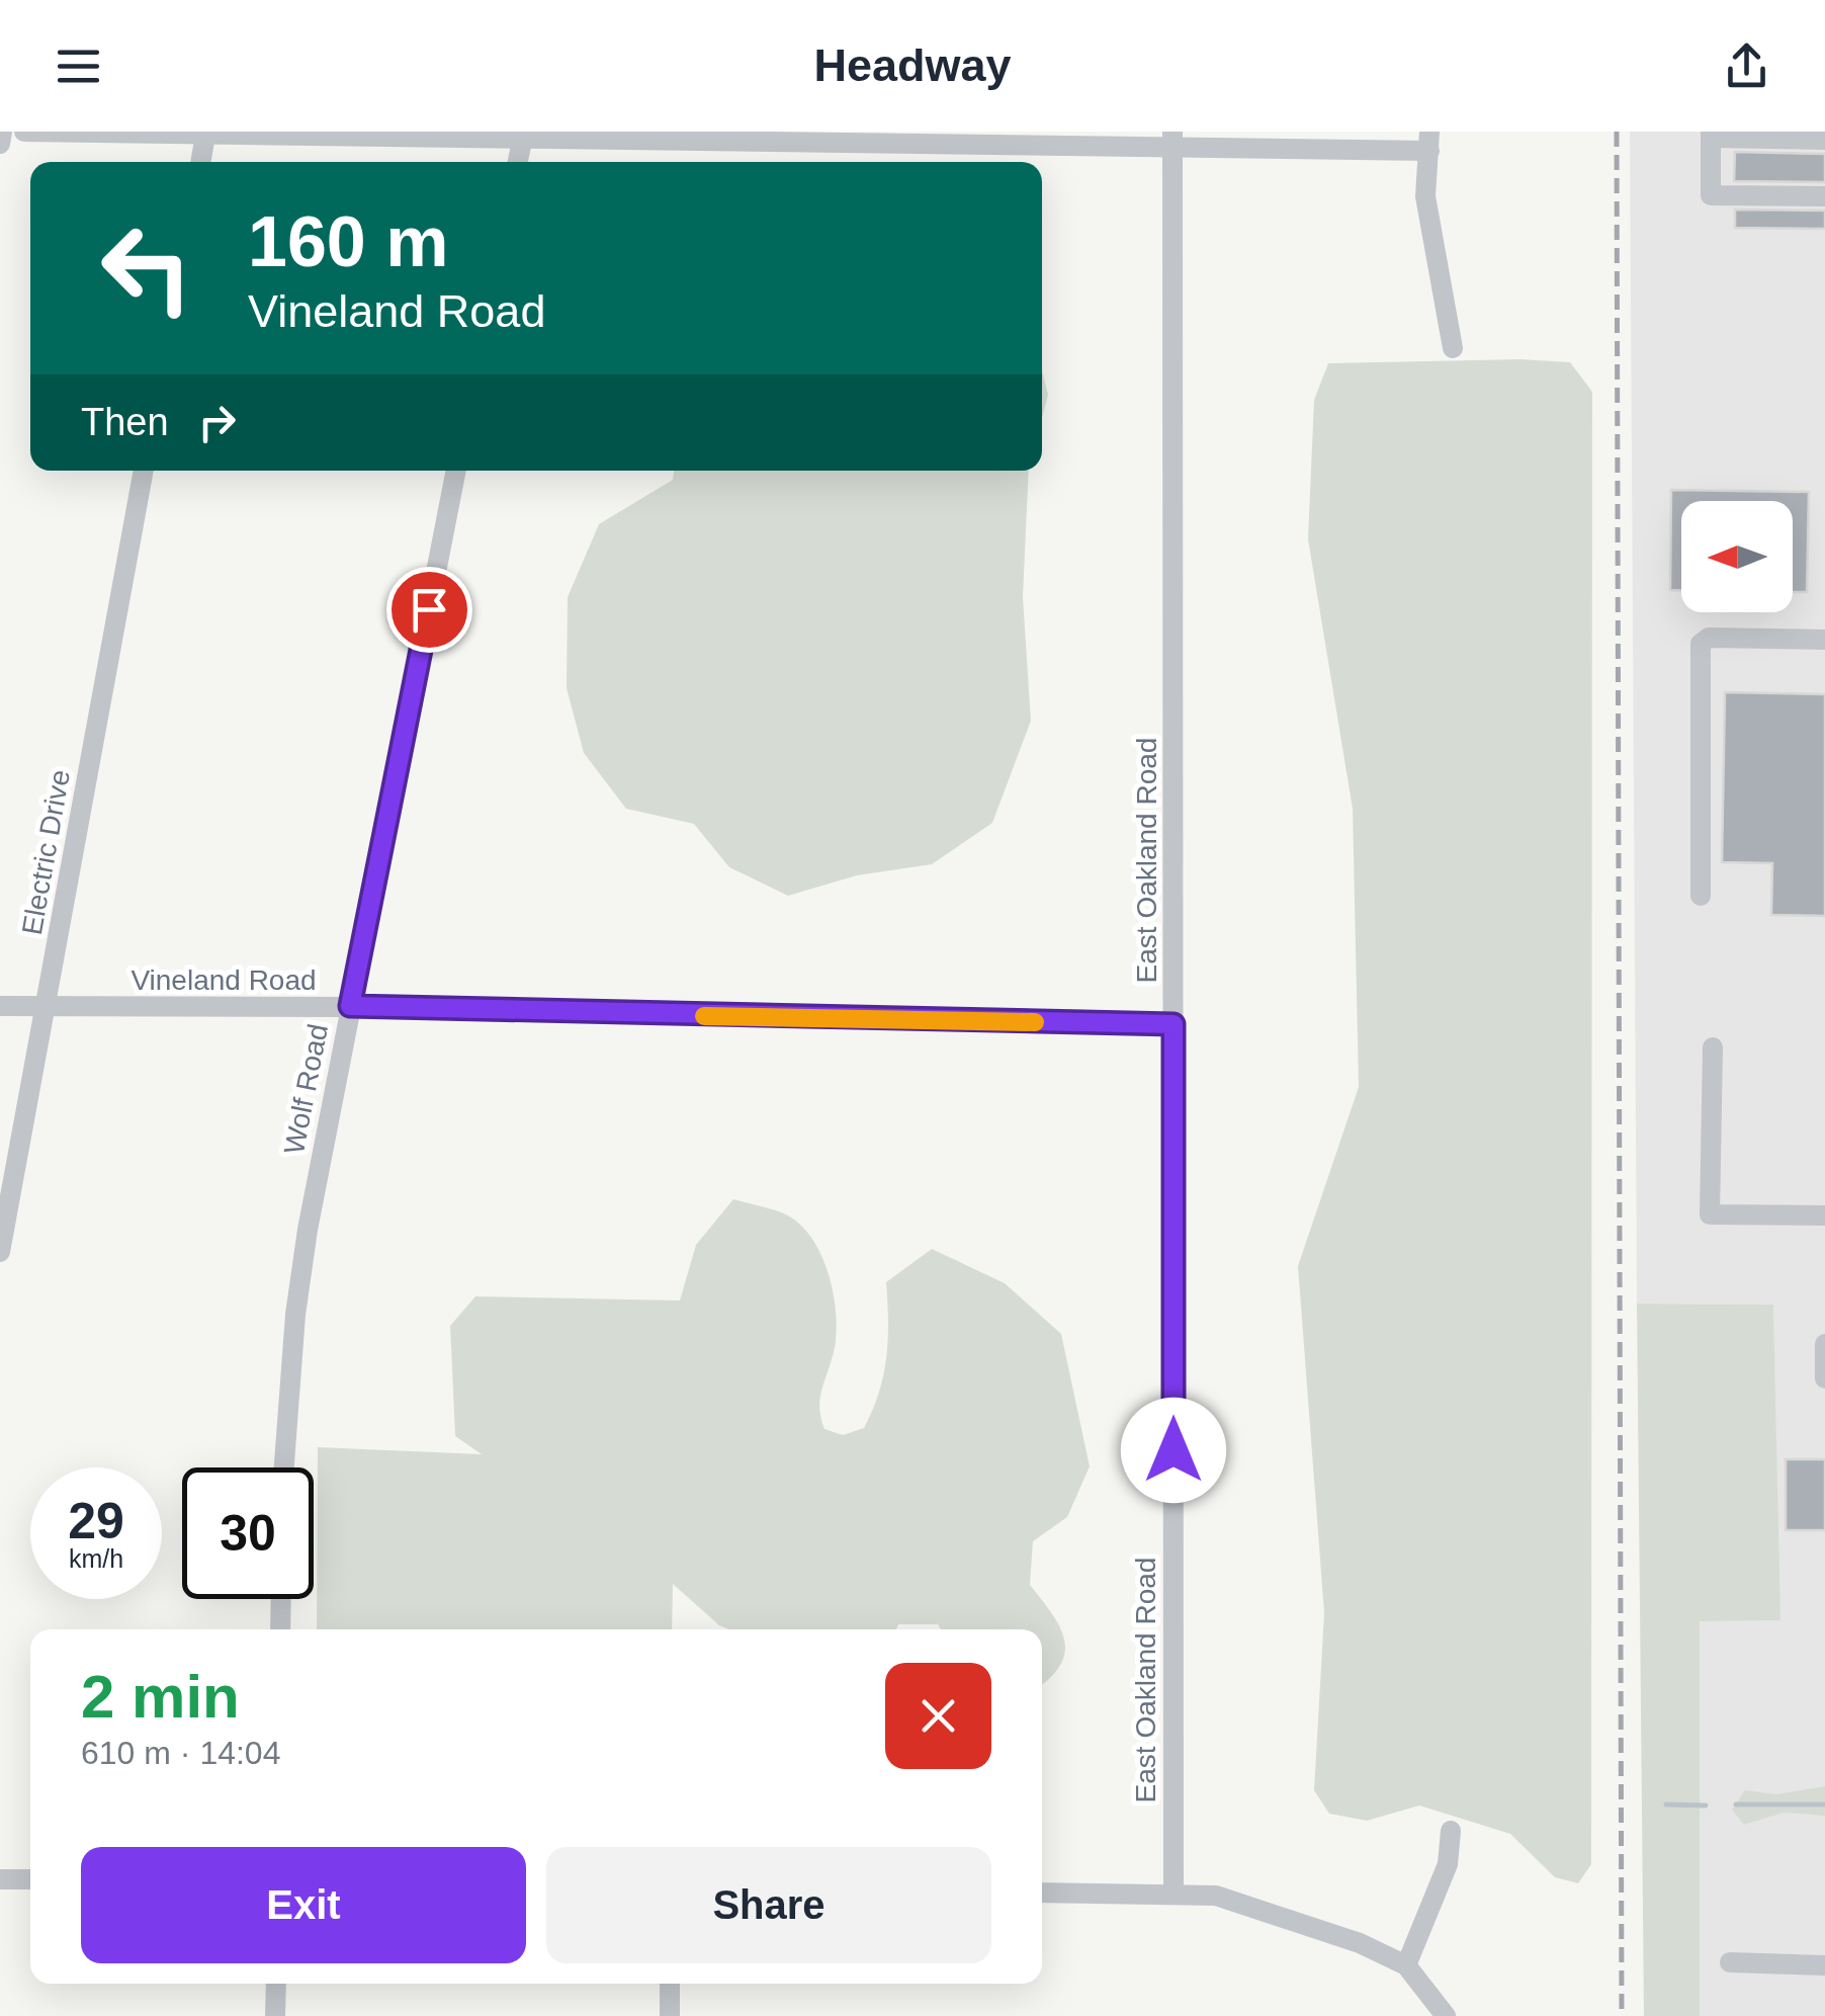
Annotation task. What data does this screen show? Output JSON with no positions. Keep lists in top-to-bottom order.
{
  "streets": {
    "street": [
      "Electric Drive",
      "East Oakland Road",
      "Vineland Road",
      "Wolf Road"
    ]
  },
  "crossings": [
    ["Electric Drive", "Vineland Road"],
    ["East Oakland Road", "Vineland Road"],
    ["Vineland Road", "Wolf Road"]
  ],
  "north": "left",
  "page": {
    "header": "Headway",
    "turn": ["160 m", "Vineland Road"],
    "then": "Then",
    "speed": "29 km/h",
    "limit": "30",
    "heading": ["2 min", "610 m · 14:04"],
    "buttons": ["Exit", "Share"]
  }
}
